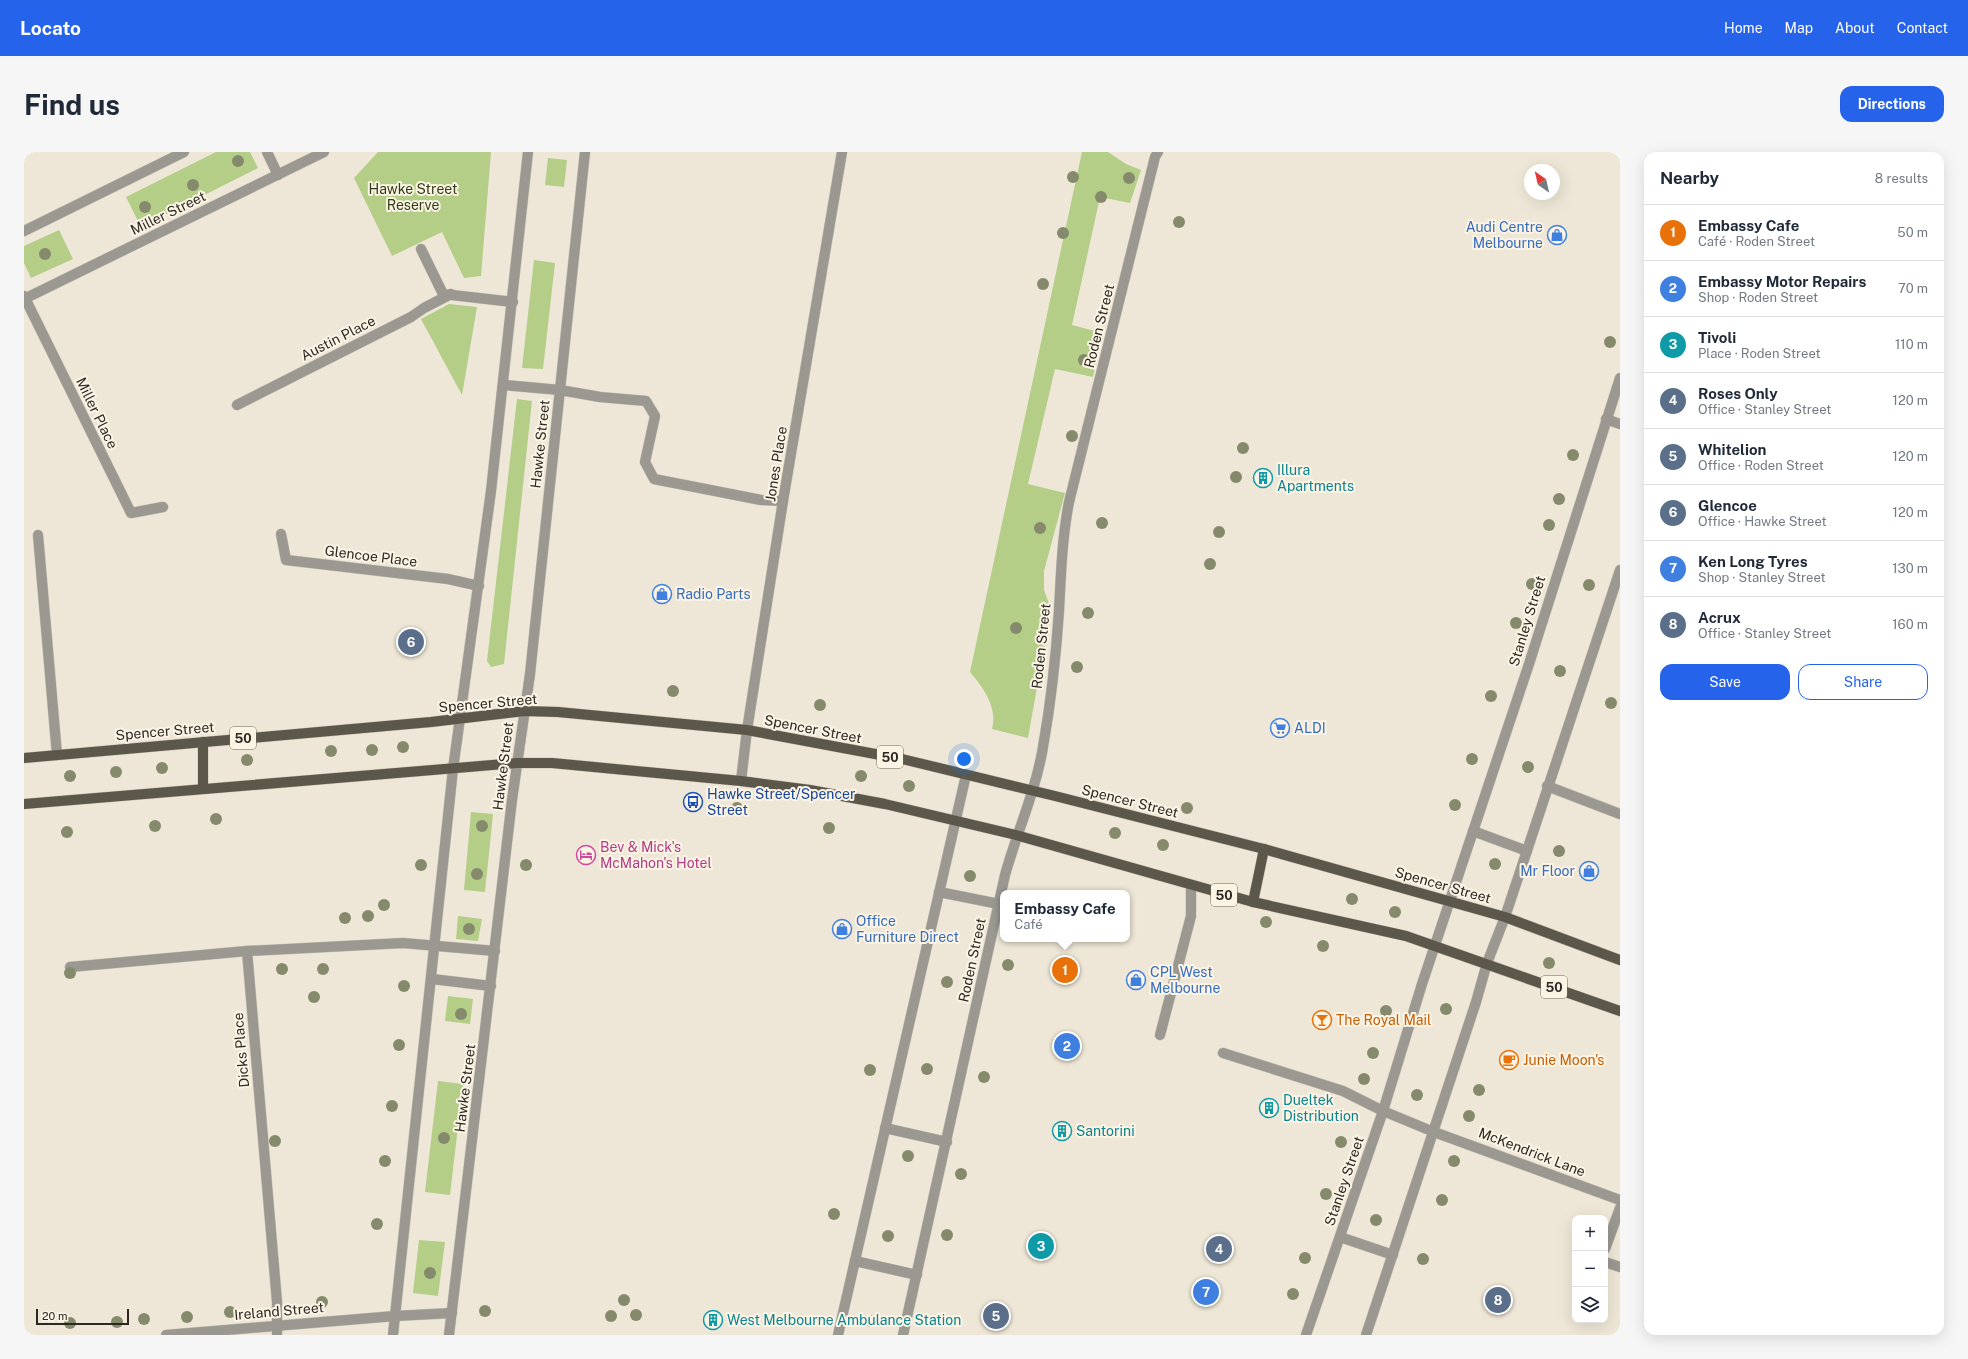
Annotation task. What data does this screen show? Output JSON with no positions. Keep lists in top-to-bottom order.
{
  "streets": {
    "main road": ["Spencer Street", "50"],
    "street": [
      "Miller Street",
      "Roden Street",
      "Austin Place",
      "Miller Place",
      "Hawke Street",
      "Jones Place",
      "Glencoe Place",
      "Stanley Street",
      "Dicks Place",
      "McKendrick Lane",
      "Ireland Street"
    ]
  },
  "crossings": [
    ["Miller Street", "Miller Place"],
    ["Roden Street", "Spencer Street"],
    ["Roden Street", "50"],
    ["Hawke Street", "Spencer Street"],
    ["Hawke Street", "50"],
    ["Hawke Street", "Ireland Street"],
    ["Jones Place", "Spencer Street"],
    ["Jones Place", "50"],
    ["Stanley Street", "Spencer Street"],
    ["Stanley Street", "50"],
    ["Stanley Street", "McKendrick Lane"],
    ["Dicks Place", "Ireland Street"]
  ],
  "parks": ["Hawke Street Reserve"],
  "places": {
    "shop": [
      "Audi Centre Melbourne",
      "Radio Parts",
      "Mr Floor",
      "Office Furniture Direct",
      "CPL West Melbourne"
    ],
    "building": [
      "Illura Apartments",
      "Dueltek Distribution",
      "Santorini",
      "West Melbourne Ambulance Station"
    ],
    "supermarket": ["ALDI"],
    "bus stop": ["Hawke Street/Spencer Street"],
    "hotel": ["Bev & Mick's McMahon's Hotel"],
    "bar": ["The Royal Mail"],
    "cafe": ["Junie Moon's"]
  },
  "scale_bar": "20 m",
  "north": "top left",
  "page": {
    "header": "Locato",
    "nav": [
      "Home",
      "Map",
      "About",
      "Contact"
    ],
    "buttons": [
      "Directions",
      ["Save", "Share"]
    ],
    "title": "Find us",
    "heading": ["Nearby", "8 results"],
    "list": [
      {
        "mark": "1",
        "name": "Embassy Cafe",
        "note": "Café · Roden Street",
        "value": "50 m"
      },
      {
        "mark": "2",
        "name": "Embassy Motor Repairs",
        "note": "Shop · Roden Street",
        "value": "70 m"
      },
      {
        "mark": "3",
        "name": "Tivoli",
        "note": "Place · Roden Street",
        "value": "110 m"
      },
      {
        "mark": "4",
        "name": "Roses Only",
        "note": "Office · Stanley Street",
        "value": "120 m"
      },
      {
        "mark": "5",
        "name": "Whitelion",
        "note": "Office · Roden Street",
        "value": "120 m"
      },
      {
        "mark": "6",
        "name": "Glencoe",
        "note": "Office · Hawke Street",
        "value": "120 m"
      },
      {
        "mark": "7",
        "name": "Ken Long Tyres",
        "note": "Shop · Stanley Street",
        "value": "130 m"
      },
      {
        "mark": "8",
        "name": "Acrux",
        "note": "Office · Stanley Street",
        "value": "160 m"
      }
    ],
    "pins": [
      "6",
      "1",
      "2",
      "3",
      "4",
      "7",
      "8",
      "5"
    ],
    "popup": ["Embassy Cafe", "Café"],
    "map_buttons": ["+", "−"],
    "scale": "20 m"
  }
}
